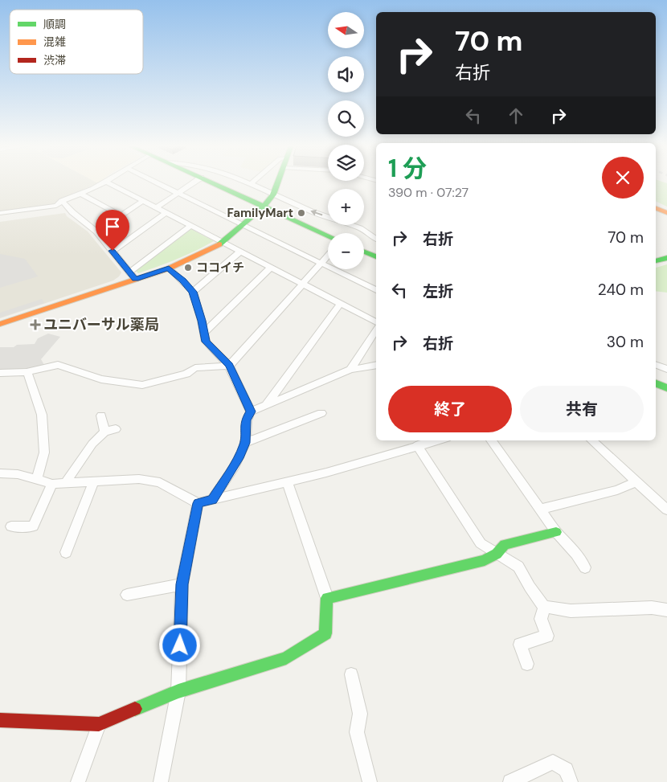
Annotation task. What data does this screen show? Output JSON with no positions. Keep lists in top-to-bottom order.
{
  "places": {
    "other": ["FamilyMart", "ココイチ"],
    "health": ["ユニバーサル薬局"]
  },
  "legend": ["順調", "混雑", "渋滞"],
  "north": "left",
  "page": {
    "map_buttons": ["+", "−"],
    "turn": ["70 m", "右折"],
    "heading": ["1 分", "390 m · 07:27"],
    "list": [
      {
        "name": "右折",
        "value": "70 m"
      },
      {
        "name": "左折",
        "value": "240 m"
      },
      {
        "name": "右折",
        "value": "30 m"
      }
    ],
    "buttons": ["終了", "共有"]
  }
}
